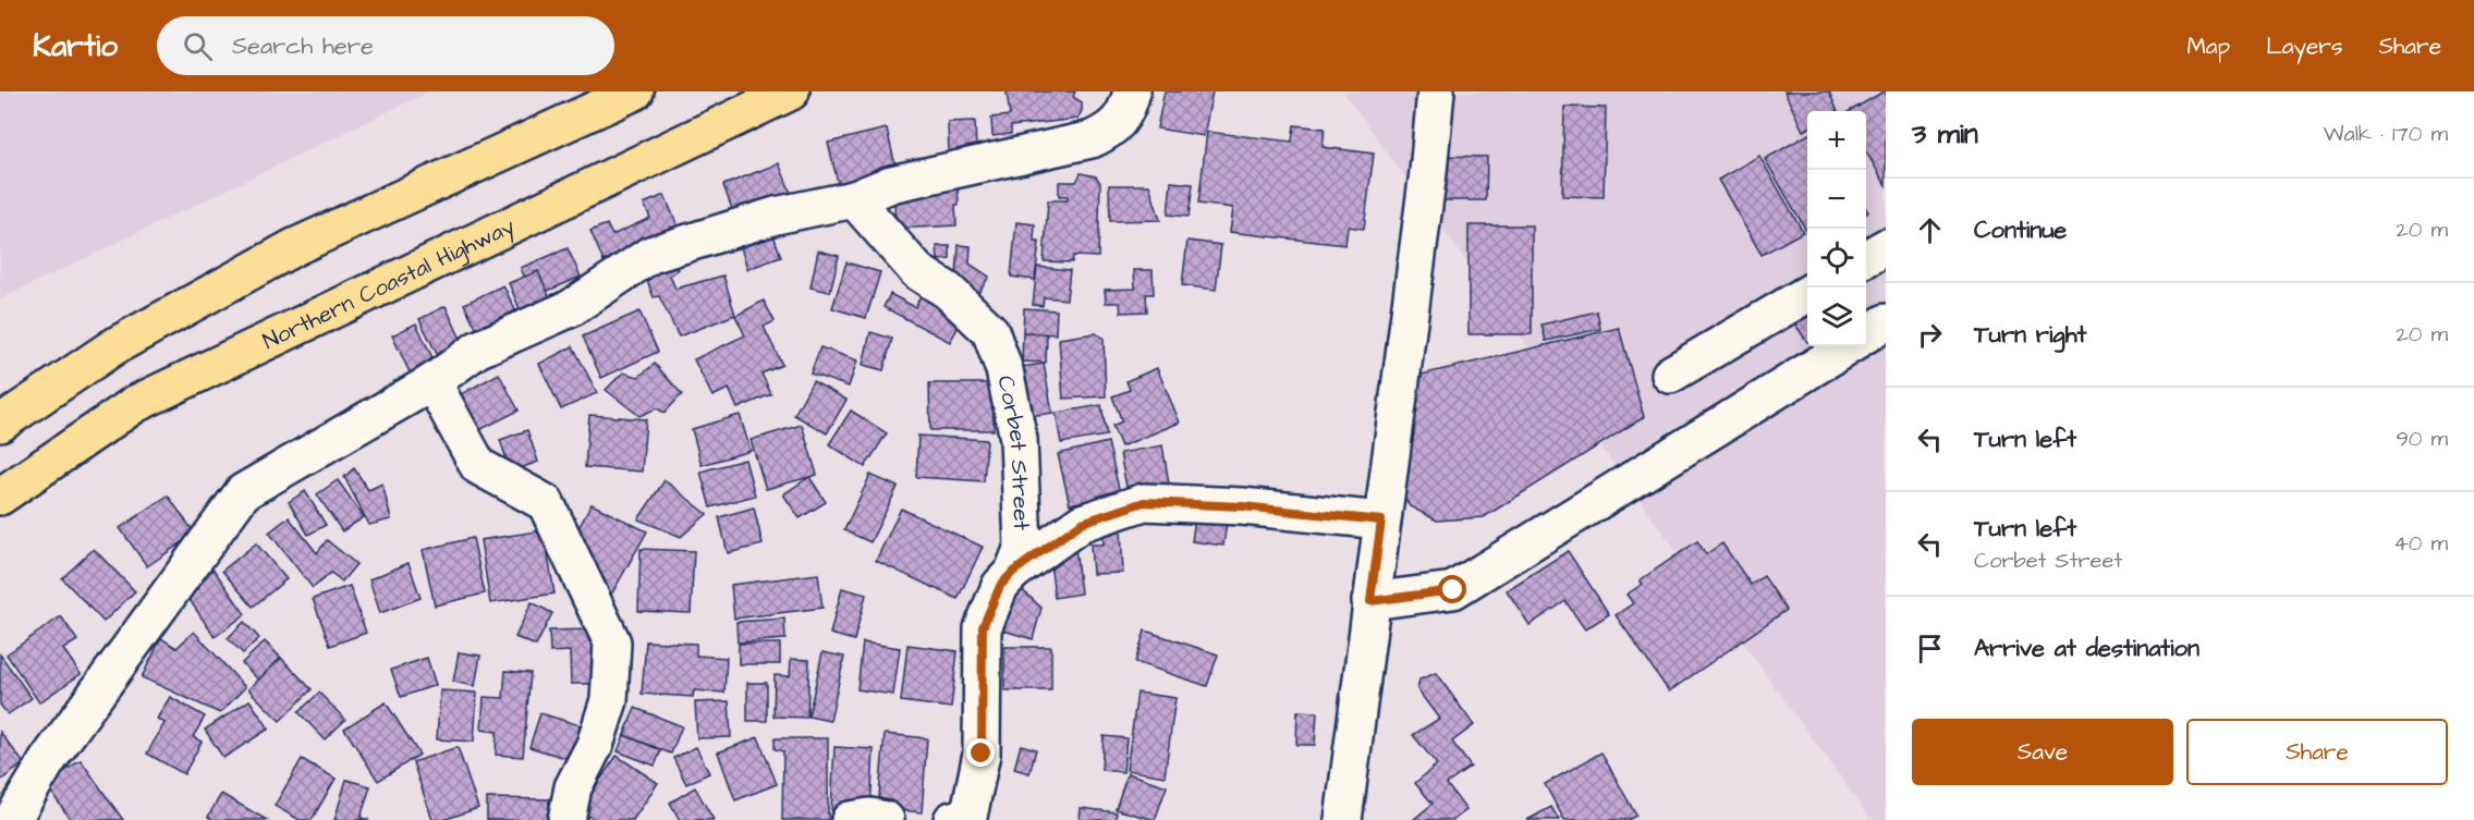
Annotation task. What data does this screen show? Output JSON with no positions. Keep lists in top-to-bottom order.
{
  "streets": {
    "highway": ["Northern Coastal Highway"],
    "street": ["Corbet Street"]
  },
  "page": {
    "header": "Kartio",
    "search": "Search here",
    "nav": ["Map", "Layers", "Share"],
    "heading": ["3 min", "Walk · 170 m"],
    "map_buttons": ["+", "−"],
    "list": [
      ["Continue", "20 m"],
      ["Turn right", "20 m"],
      ["Turn left", "90 m"],
      ["Turn left", "Corbet Street", "40 m"],
      "Arrive at destination"
    ],
    "buttons": ["Save", "Share"]
  }
}
